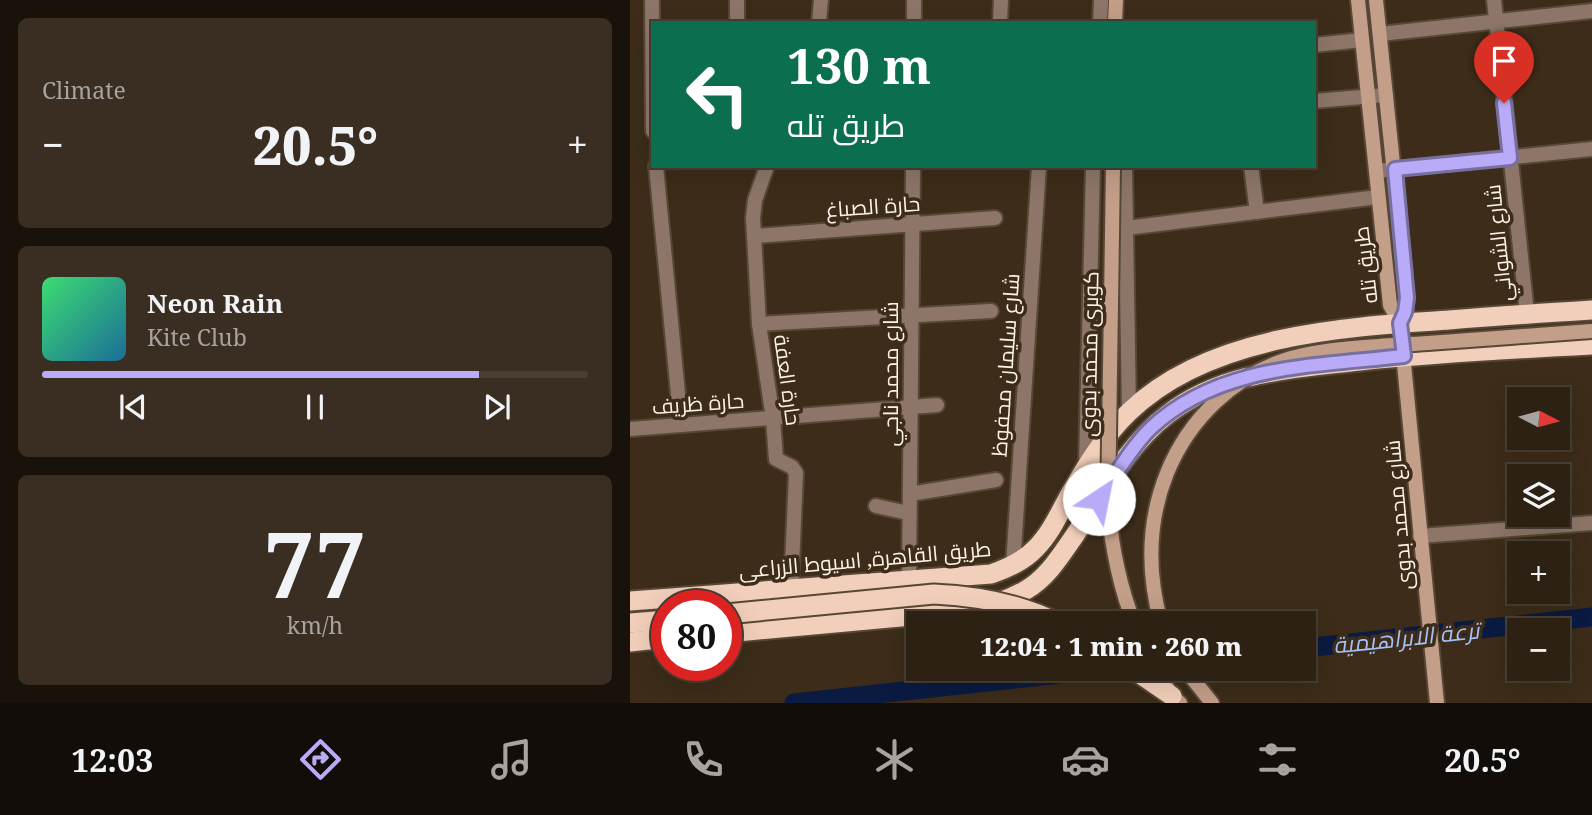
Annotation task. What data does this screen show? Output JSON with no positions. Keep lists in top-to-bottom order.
{
  "streets": {
    "highway": ["طريق القاهرة, اسيوط الزراعى"],
    "main road": ["طريق تله", "كوبرى محمد بدوى", "شارع محمد بدوى"],
    "street": [
      "حارة الصباغ",
      "شارع الشواني",
      "شارع سليمان محفوظ",
      "شارع محمد ناجي",
      "حارة العفة",
      "حارة ظريف"
    ]
  },
  "crossings": [
    ["حارة الصباغ", "شارع محمد ناجي"],
    ["حارة الصباغ", "حارة العفة"],
    ["شارع الشواني", "طريق القاهرة, اسيوط الزراعى"],
    ["طريق تله", "شارع محمد بدوى"],
    ["طريق تله", "طريق القاهرة, اسيوط الزراعى"],
    ["شارع سليمان محفوظ", "طريق القاهرة, اسيوط الزراعى"],
    ["شارع محمد ناجي", "حارة ظريف"],
    ["شارع محمد ناجي", "طريق القاهرة, اسيوط الزراعى"],
    ["حارة العفة", "حارة ظريف"],
    ["حارة العفة", "طريق القاهرة, اسيوط الزراعى"],
    ["شارع محمد بدوى", "طريق القاهرة, اسيوط الزراعى"]
  ],
  "water": ["ترعة الابراهيمية"],
  "north": "right",
  "page": {
    "tile": [
      "Climate",
      ["77", "km/h"]
    ],
    "turn": ["130 m", "طريق تله"],
    "heat": ["−", "20.5°", "+"],
    "song": ["Neon Rain", "Kite Club"],
    "map_buttons": ["+", "−"],
    "limit": "80",
    "trip": "12:04 · 1 min · 260 m",
    "tabs": ["12:03", "20.5°"]
  }
}
